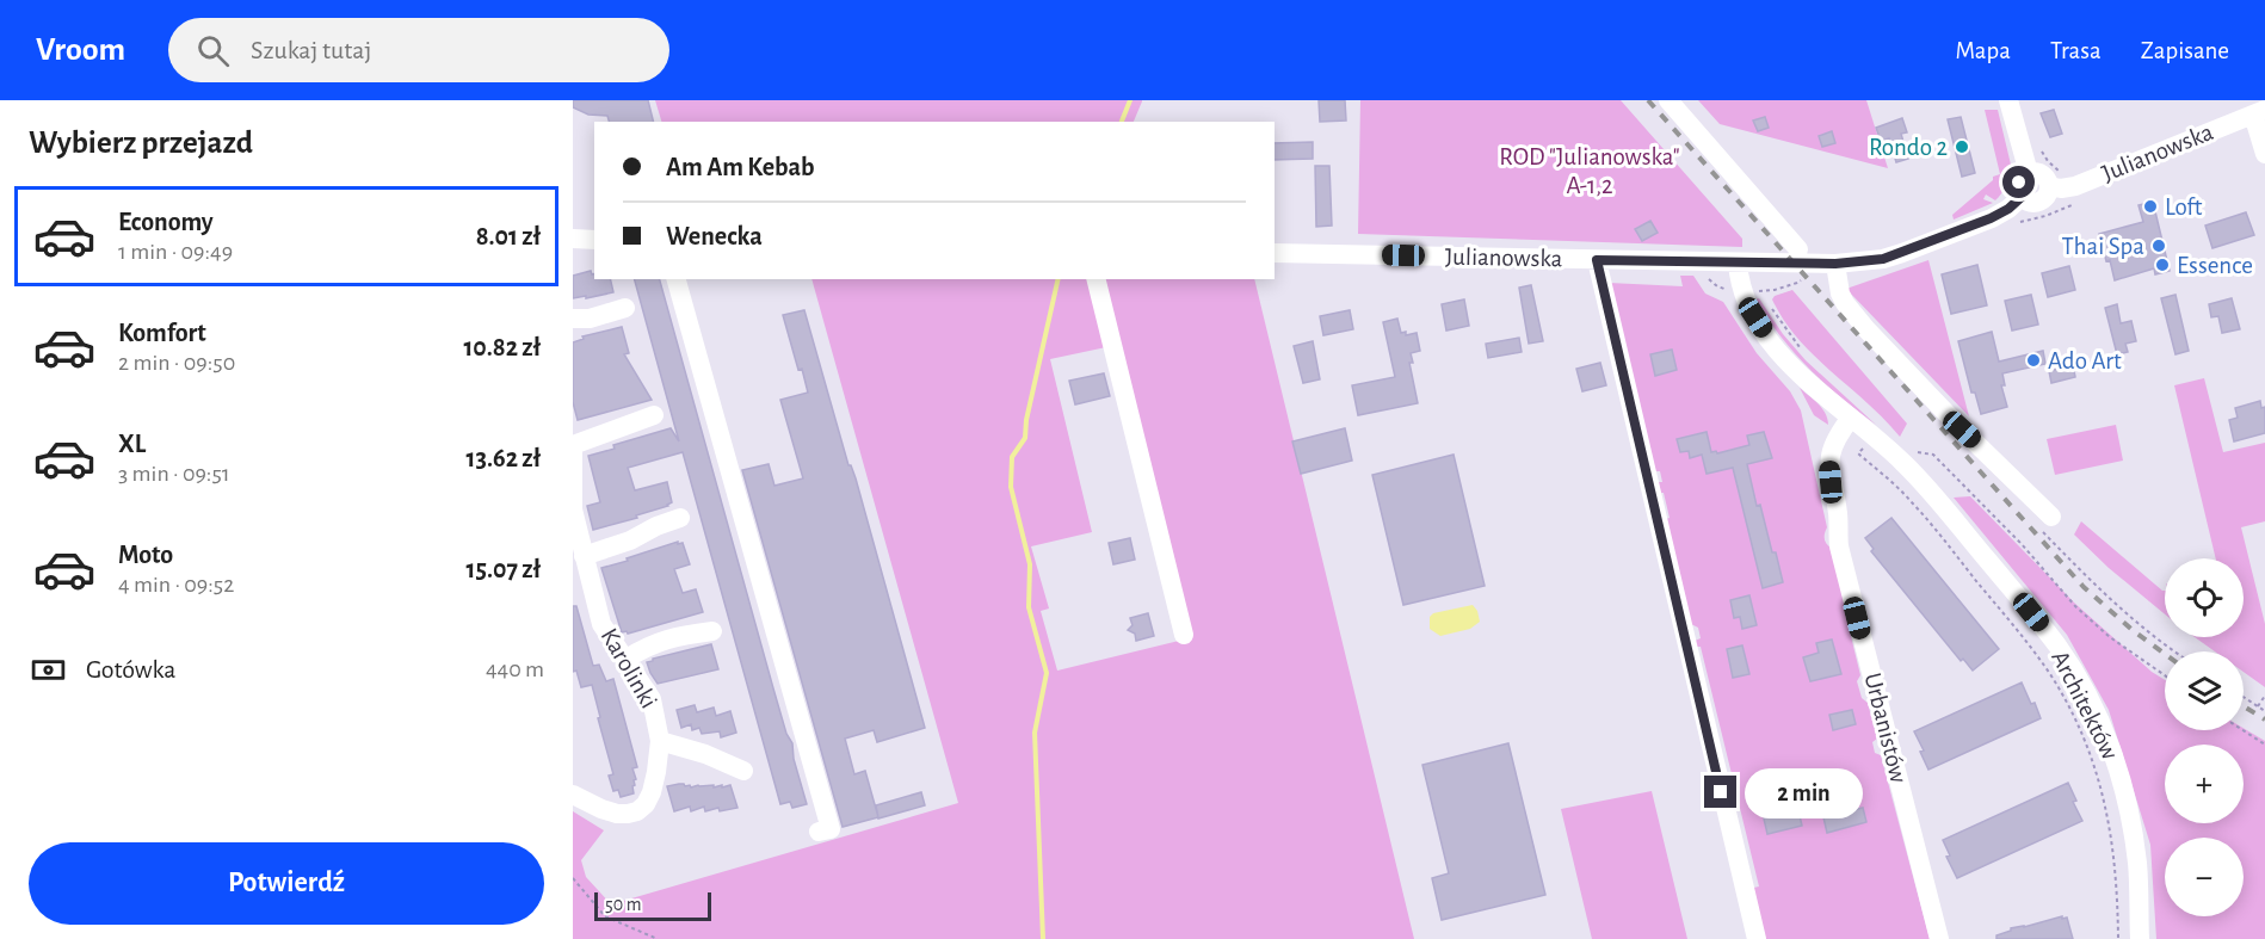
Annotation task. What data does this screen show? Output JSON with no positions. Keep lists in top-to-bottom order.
{
  "streets": {
    "street": [
      "Julianowska",
      "Karolinki",
      "Architektów",
      "Urbanistów"
    ]
  },
  "crossings": [
    ["Architektów", "Urbanistów"]
  ],
  "parks": ["ROD \"Julianowska\" A-1,2"],
  "places": [
    "Rondo 2",
    "Loft",
    "Thai Spa",
    "Essence",
    "Ado Art"
  ],
  "scale_bar": "50 m",
  "page": {
    "header": "Vroom",
    "search": "Szukaj tutaj",
    "nav": ["Mapa", "Trasa", "Zapisane"],
    "heading": "Wybierz przejazd",
    "banner": ["Am Am Kebab", "Wenecka"],
    "list": [
      {
        "name": "Economy",
        "note": "1 min · 09:49",
        "value": "8.01 zł"
      },
      {
        "name": "Komfort",
        "note": "2 min · 09:50",
        "value": "10.82 zł"
      },
      {
        "name": "XL",
        "note": "3 min · 09:51",
        "value": "13.62 zł"
      },
      {
        "name": "Moto",
        "note": "4 min · 09:52",
        "value": "15.07 zł"
      }
    ],
    "map_buttons": ["+", "−"],
    "pay": ["Gotówka", "440 m"],
    "bubble": "2 min",
    "buttons": "Potwierdź",
    "scale": "50 m"
  }
}
